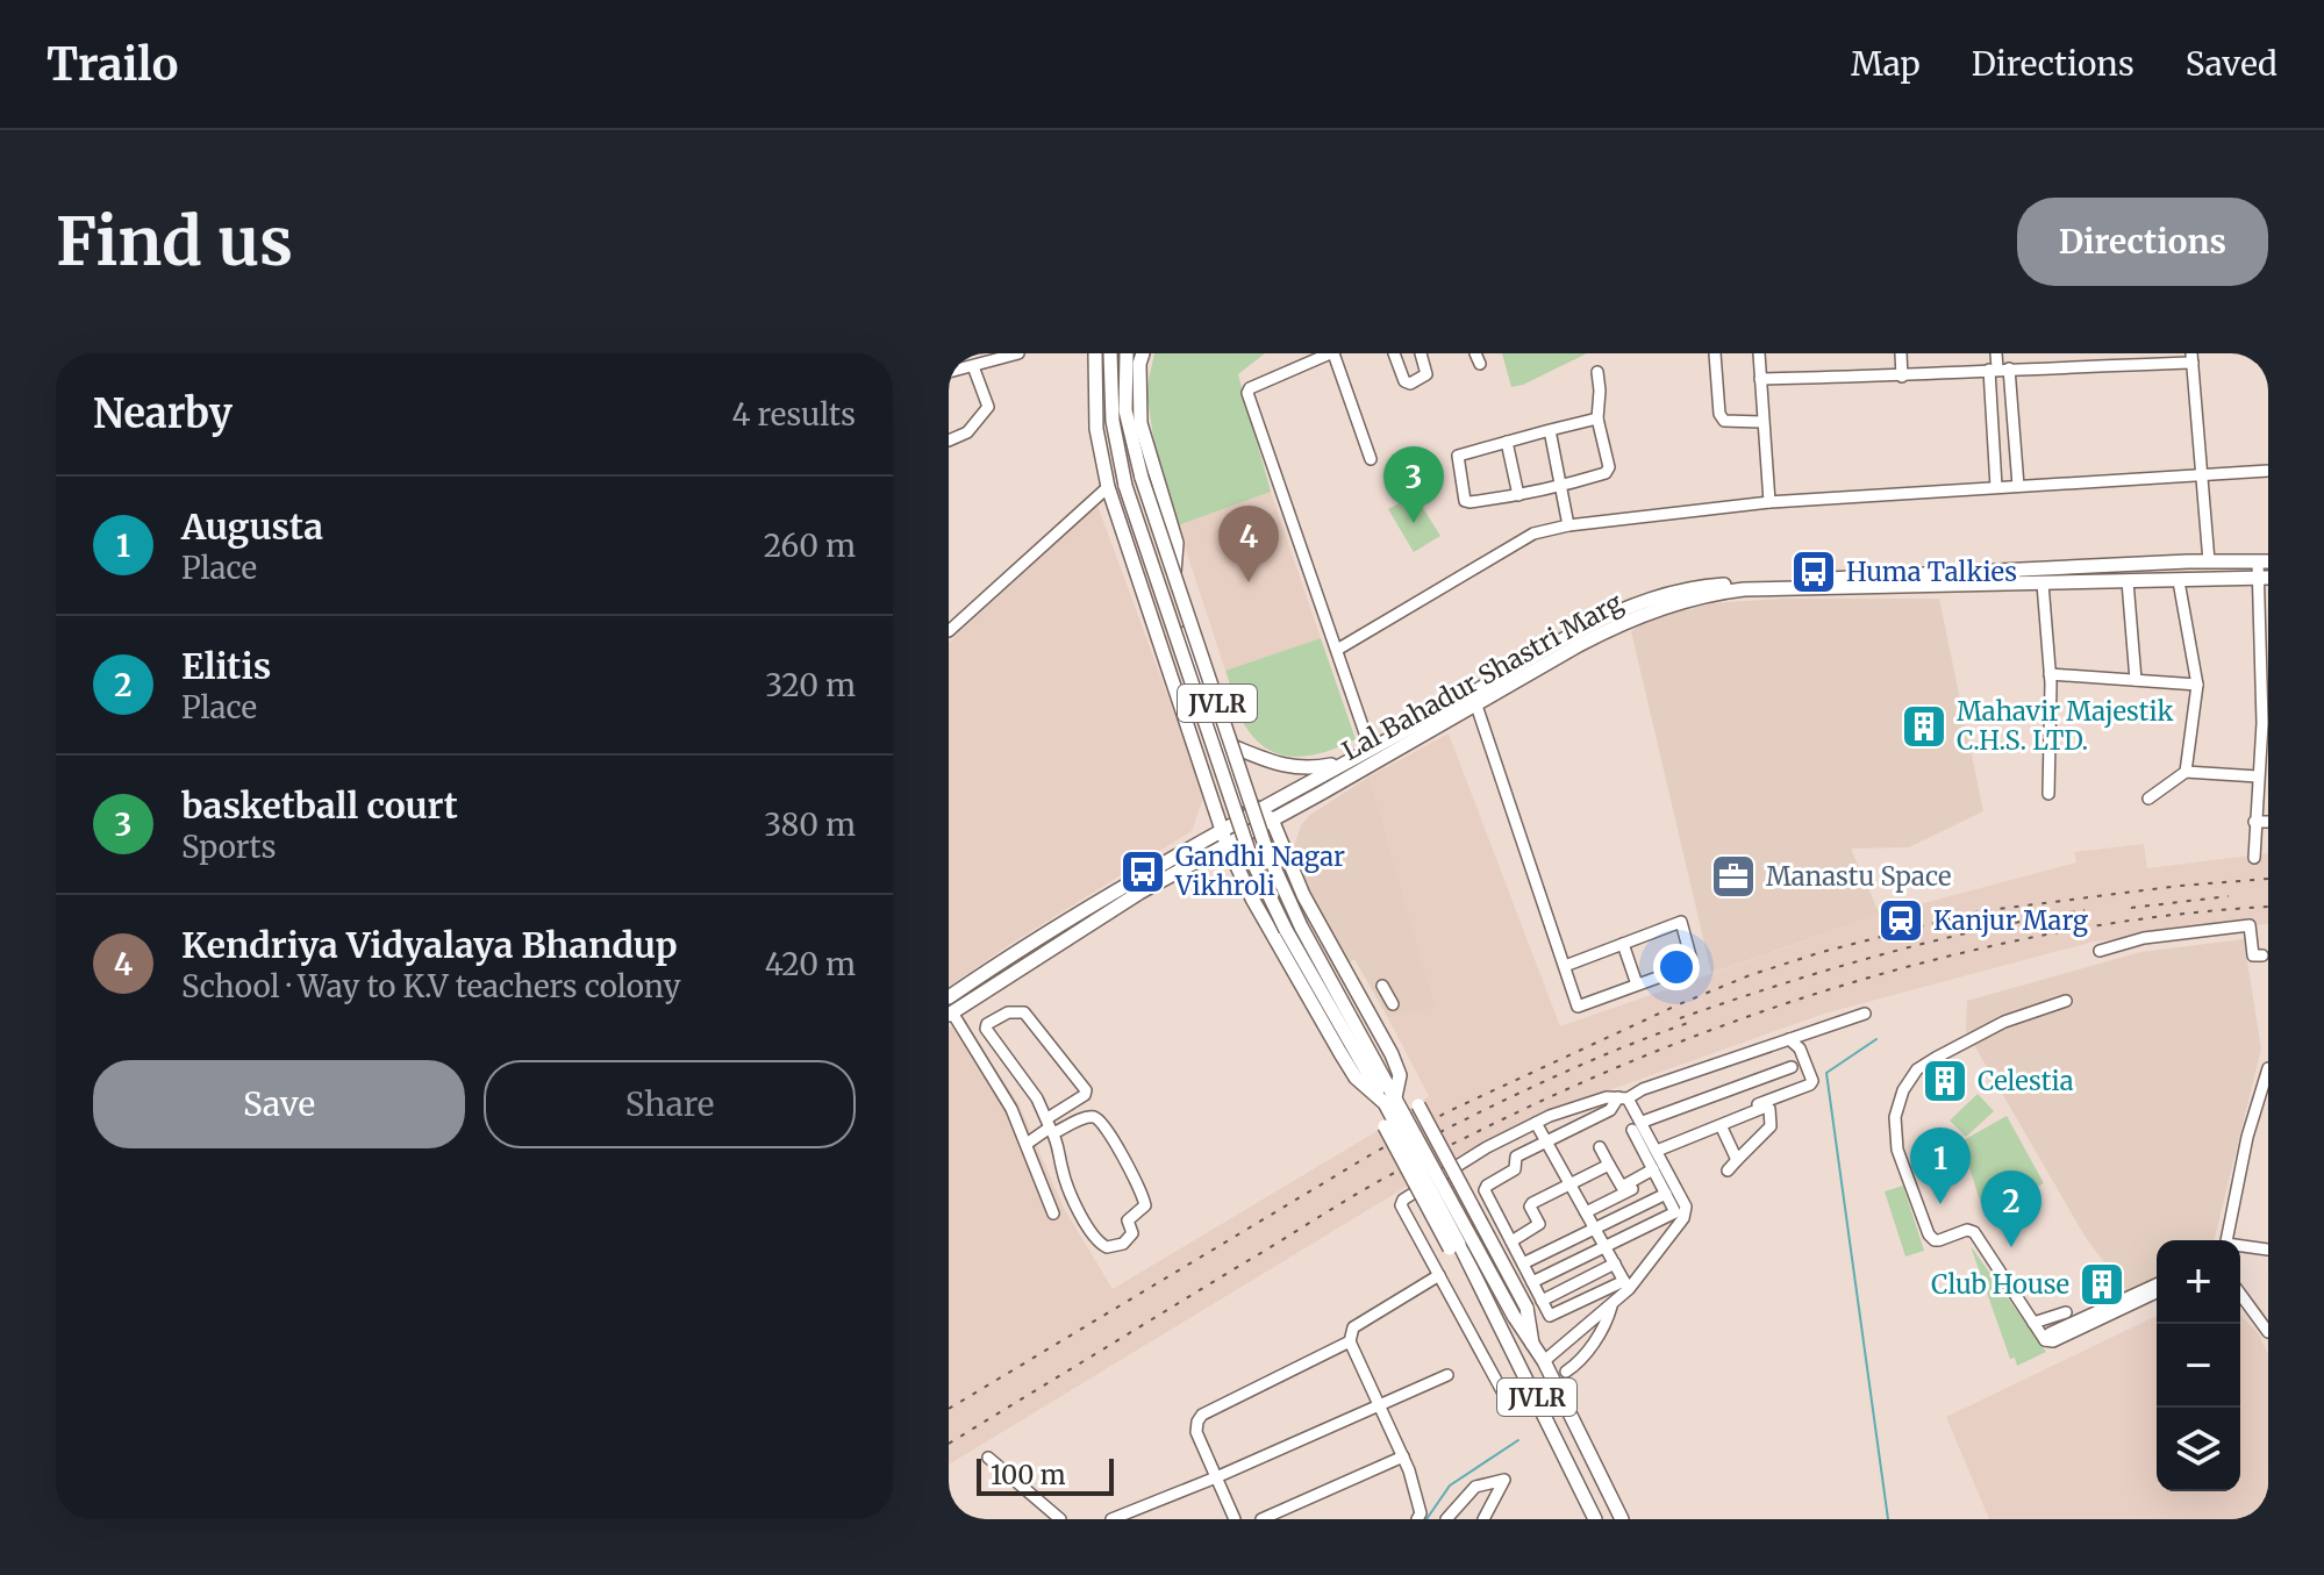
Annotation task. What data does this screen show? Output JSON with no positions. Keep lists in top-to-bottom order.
{
  "streets": {
    "main road": ["Lal Bahadur Shastri Marg", "JVLR"]
  },
  "places": {
    "bus stop": ["Huma Talkies", "Gandhi Nagar Vikhroli"],
    "building": ["Mahavir Majestik C.H.S. LTD.", "Celestia", "Club House"],
    "office": ["Manastu Space"],
    "station": ["Kanjur Marg"]
  },
  "scale_bar": "100 m",
  "page": {
    "header": "Trailo",
    "nav": ["Map", "Directions", "Saved"],
    "buttons": [
      "Directions",
      ["Save", "Share"]
    ],
    "title": "Find us",
    "heading": ["Nearby", "4 results"],
    "pins": [
      "3",
      "4",
      "1",
      "2"
    ],
    "list": [
      {
        "mark": "1",
        "name": "Augusta",
        "note": "Place",
        "value": "260 m"
      },
      {
        "mark": "2",
        "name": "Elitis",
        "note": "Place",
        "value": "320 m"
      },
      {
        "mark": "3",
        "name": "basketball court",
        "note": "Sports",
        "value": "380 m"
      },
      {
        "mark": "4",
        "name": "Kendriya Vidyalaya Bhandup",
        "note": "School · Way to K.V teachers colony",
        "value": "420 m"
      }
    ],
    "map_buttons": ["+", "−"],
    "scale": "100 m"
  }
}
